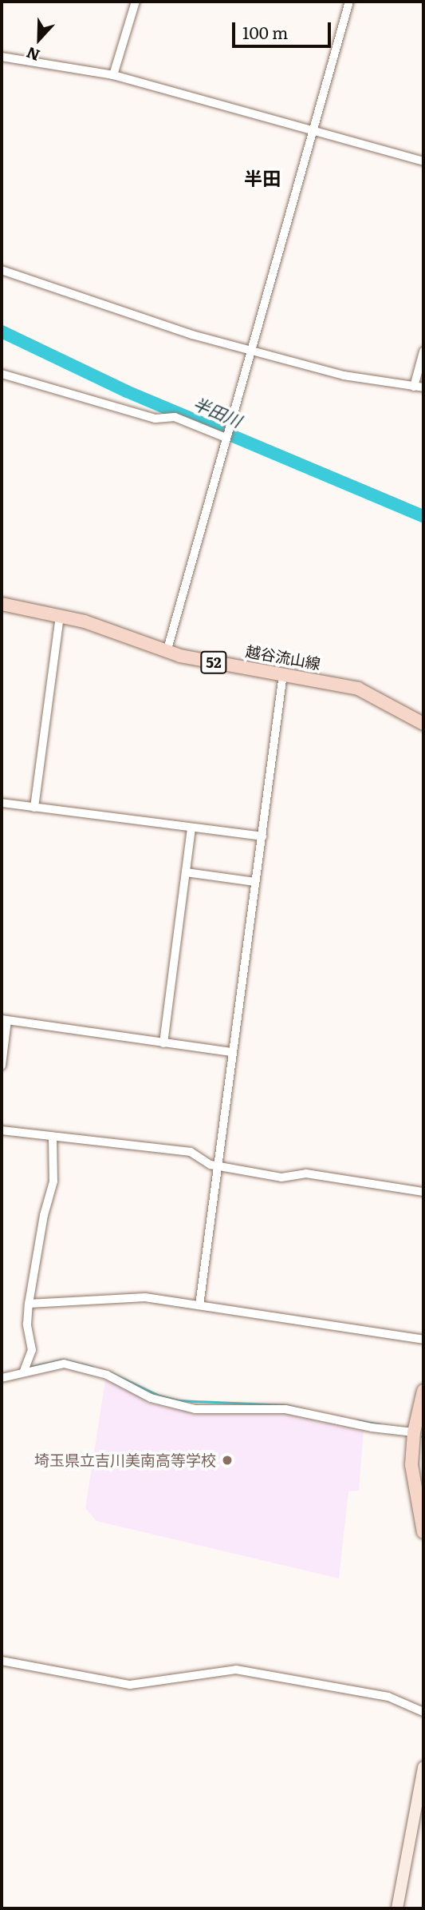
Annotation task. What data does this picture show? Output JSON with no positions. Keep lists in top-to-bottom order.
{
  "streets": {
    "main road": ["越谷流山線", "52"]
  },
  "districts": ["半田"],
  "water": ["半田川"],
  "places": ["埼玉県立吉川美南高等学校"],
  "scale_bar": "100 m",
  "north": "bottom"
}
